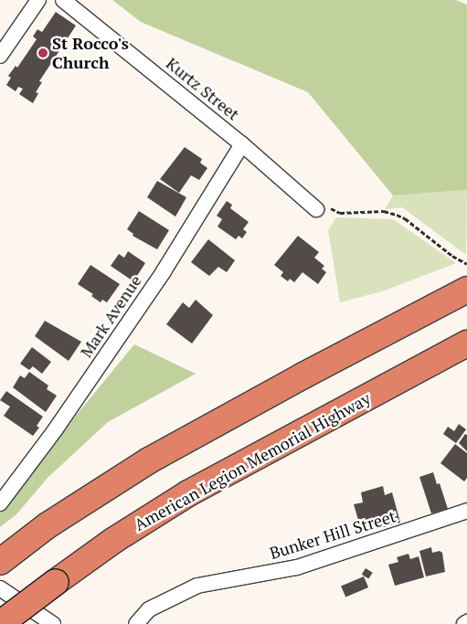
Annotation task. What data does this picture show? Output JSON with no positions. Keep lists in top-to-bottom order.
{
  "streets": {
    "highway": ["American Legion Memorial Highway"],
    "street": ["Kurtz Street", "Mark Avenue", "Bunker Hill Street"]
  },
  "crossings": [
    ["Kurtz Street", "Mark Avenue"]
  ],
  "places": ["St Rocco's Church"]
}
